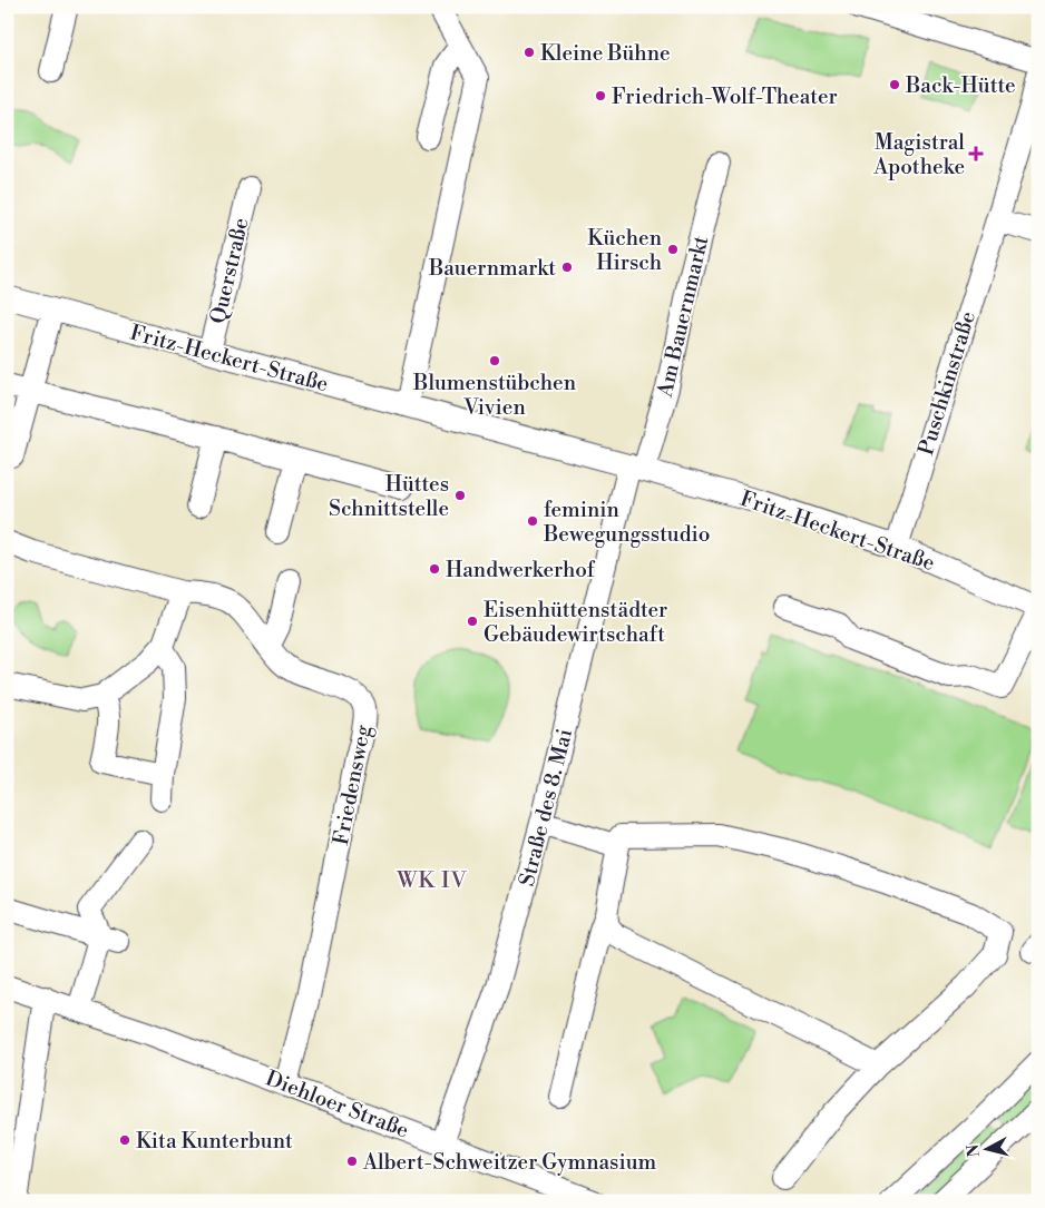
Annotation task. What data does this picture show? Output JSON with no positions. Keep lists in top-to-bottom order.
{
  "streets": {
    "street": [
      "Querstraße",
      "Am Bauernmarkt",
      "Fritz-Heckert-Straße",
      "Puschkinstraße",
      "Friedensweg",
      "Straße des 8. Mai",
      "Diehloer Straße"
    ]
  },
  "crossings": [
    ["Querstraße", "Fritz-Heckert-Straße"],
    ["Am Bauernmarkt", "Fritz-Heckert-Straße"],
    ["Am Bauernmarkt", "Straße des 8. Mai"],
    ["Fritz-Heckert-Straße", "Puschkinstraße"],
    ["Fritz-Heckert-Straße", "Straße des 8. Mai"],
    ["Friedensweg", "Diehloer Straße"],
    ["Straße des 8. Mai", "Diehloer Straße"]
  ],
  "districts": ["WK IV"],
  "places": {
    "other": [
      "Kleine Bühne",
      "Back-Hütte",
      "Friedrich-Wolf-Theater",
      "Küchen Hirsch",
      "Bauernmarkt",
      "Blumenstübchen Vivien",
      "Hüttes Schnittstelle",
      "feminin Bewegungsstudio",
      "Handwerkerhof",
      "Eisenhüttenstädter Gebäudewirtschaft",
      "Kita Kunterbunt",
      "Albert-Schweitzer Gymnasium"
    ],
    "health": ["Magistral Apotheke"]
  },
  "north": "left"
}
